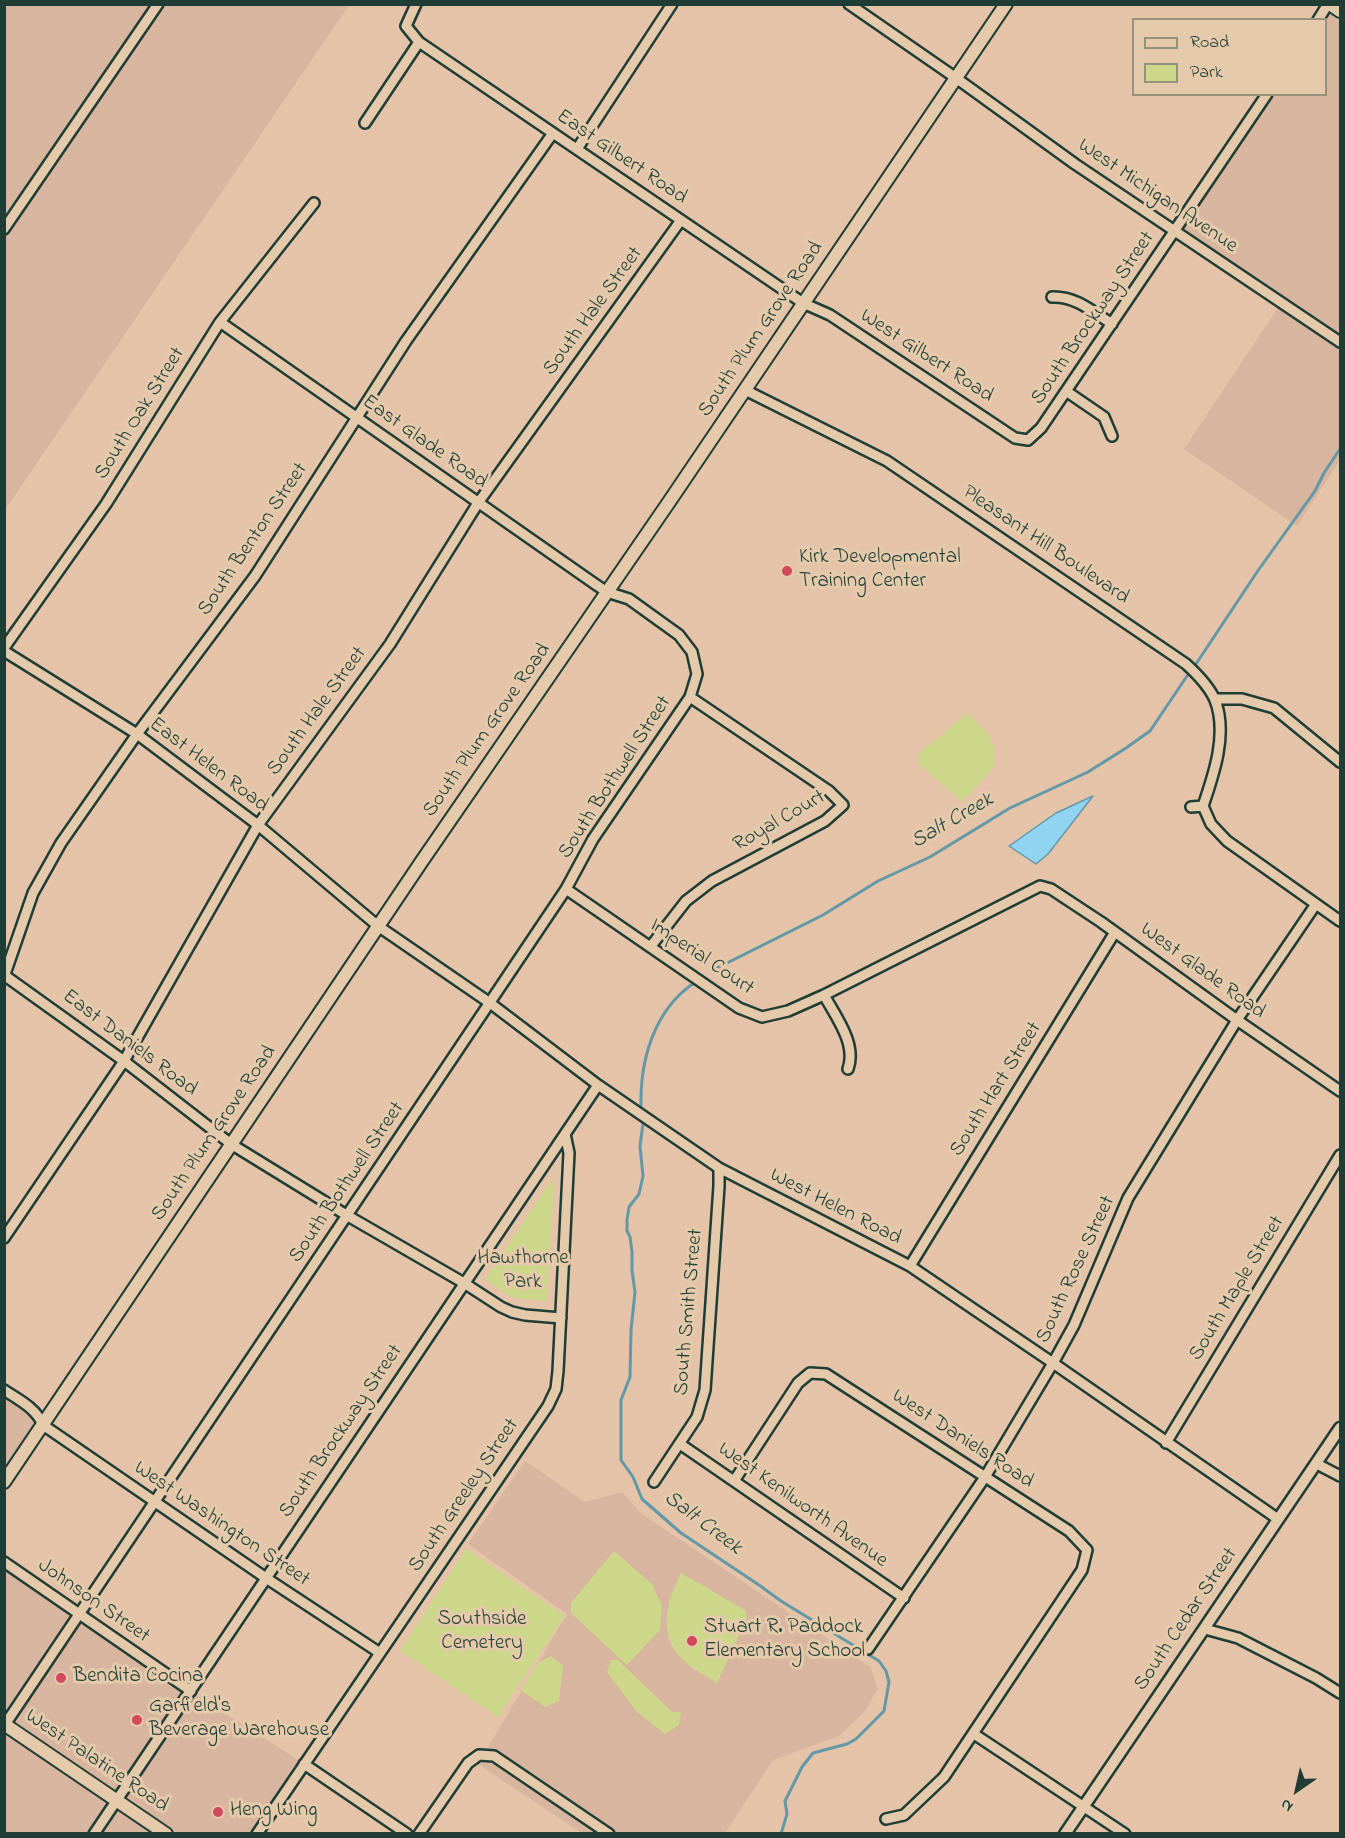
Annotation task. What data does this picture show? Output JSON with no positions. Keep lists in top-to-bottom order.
{
  "streets": {
    "main road": ["South Plum Grove Road", "West Palatine Road"],
    "street": [
      "East Gilbert Road",
      "West Michigan Avenue",
      "South Hale Street",
      "South Brockway Street",
      "West Gilbert Road",
      "South Oak Street",
      "East Glade Road",
      "South Benton Street",
      "Pleasant Hill Boulevard",
      "East Helen Road",
      "South Bothwell Street",
      "Royal Court",
      "Imperial Court",
      "West Glade Road",
      "East Daniels Road",
      "South Hart Street",
      "West Helen Road",
      "South Rose Street",
      "South Maple Street",
      "South Smith Street",
      "West Daniels Road",
      "South Greeley Street",
      "West Kenilworth Avenue",
      "West Washington Street",
      "Johnson Street",
      "South Cedar Street"
    ]
  },
  "crossings": [
    ["East Gilbert Road", "South Hale Street"],
    ["East Gilbert Road", "South Plum Grove Road"],
    ["East Gilbert Road", "West Gilbert Road"],
    ["East Gilbert Road", "South Benton Street"],
    ["West Michigan Avenue", "South Brockway Street"],
    ["West Michigan Avenue", "South Plum Grove Road"],
    ["South Hale Street", "East Glade Road"],
    ["South Hale Street", "East Helen Road"],
    ["South Hale Street", "East Daniels Road"],
    ["South Brockway Street", "West Gilbert Road"],
    ["South Brockway Street", "West Helen Road"],
    ["South Brockway Street", "South Greeley Street"],
    ["South Brockway Street", "West Washington Street"],
    ["South Brockway Street", "Johnson Street"],
    ["South Brockway Street", "West Palatine Road"],
    ["South Plum Grove Road", "West Gilbert Road"],
    ["South Plum Grove Road", "East Glade Road"],
    ["South Plum Grove Road", "Pleasant Hill Boulevard"],
    ["South Plum Grove Road", "East Helen Road"],
    ["South Plum Grove Road", "South Bothwell Street"],
    ["South Plum Grove Road", "East Daniels Road"],
    ["South Plum Grove Road", "West Helen Road"],
    ["South Plum Grove Road", "West Washington Street"],
    ["South Oak Street", "East Glade Road"],
    ["South Oak Street", "East Helen Road"],
    ["East Glade Road", "South Benton Street"],
    ["East Glade Road", "South Bothwell Street"],
    ["South Benton Street", "East Helen Road"],
    ["South Benton Street", "East Daniels Road"],
    ["East Helen Road", "West Helen Road"],
    ["South Bothwell Street", "Royal Court"],
    ["South Bothwell Street", "Imperial Court"],
    ["South Bothwell Street", "West Helen Road"],
    ["South Bothwell Street", "West Washington Street"],
    ["South Bothwell Street", "Johnson Street"],
    ["South Bothwell Street", "West Palatine Road"],
    ["Royal Court", "Imperial Court"],
    ["Imperial Court", "West Glade Road"],
    ["West Glade Road", "South Hart Street"],
    ["West Glade Road", "South Rose Street"],
    ["South Hart Street", "West Helen Road"],
    ["West Helen Road", "South Rose Street"],
    ["West Helen Road", "South Maple Street"],
    ["West Helen Road", "South Smith Street"],
    ["West Helen Road", "South Cedar Street"],
    ["South Rose Street", "West Daniels Road"],
    ["South Rose Street", "West Kenilworth Avenue"],
    ["South Smith Street", "West Kenilworth Avenue"],
    ["West Daniels Road", "West Kenilworth Avenue"],
    ["South Greeley Street", "West Washington Street"]
  ],
  "water": ["Salt Creek"],
  "parks": ["Hawthorne Park", "Southside Cemetery"],
  "places": [
    "Kirk Developmental Training Center",
    "Stuart R. Paddock Elementary School",
    "Bendita Cocina",
    "Garfield's Beverage Warehouse",
    "Heng Wing"
  ],
  "legend": ["Road", "Park"],
  "north": "bottom left"
}
